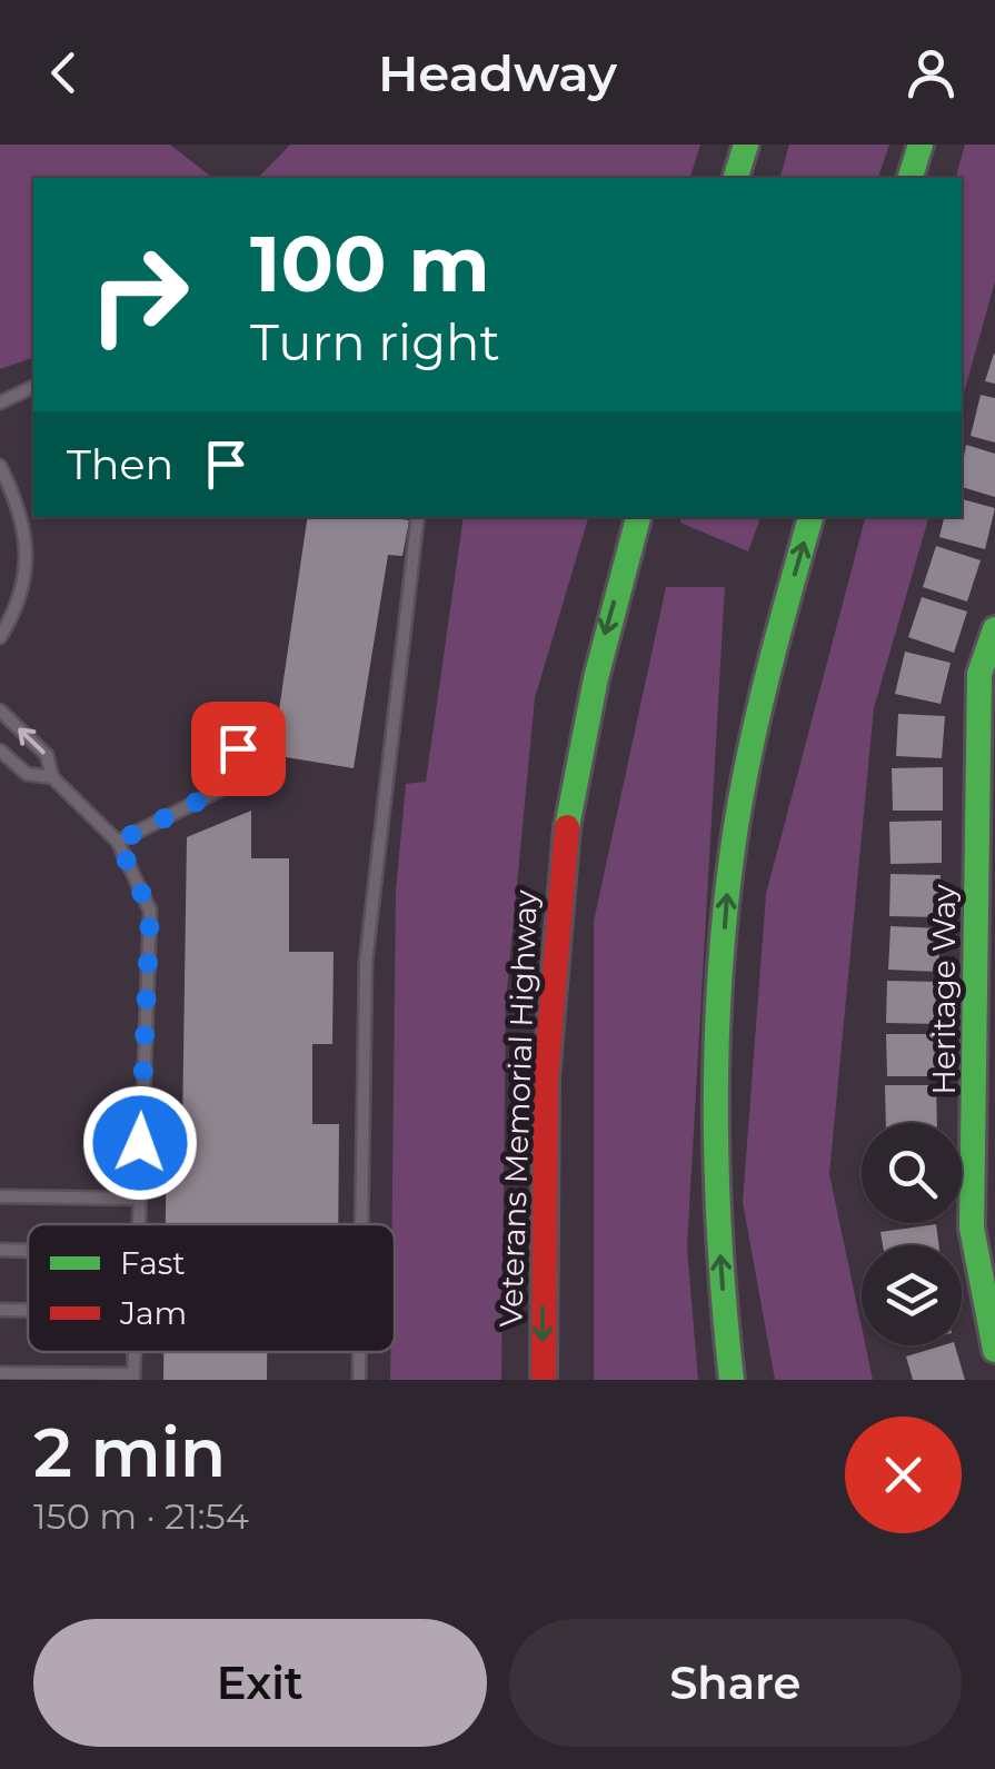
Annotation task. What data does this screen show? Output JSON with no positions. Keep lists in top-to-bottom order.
{
  "streets": {
    "main road": ["Heritage Way", "Veterans Memorial Highway"]
  },
  "legend": ["Fast", "Jam"],
  "page": {
    "header": "Headway",
    "turn": ["100 m", "Turn right"],
    "then": "Then",
    "heading": ["2 min", "150 m · 21:54"],
    "buttons": ["Exit", "Share"]
  }
}
